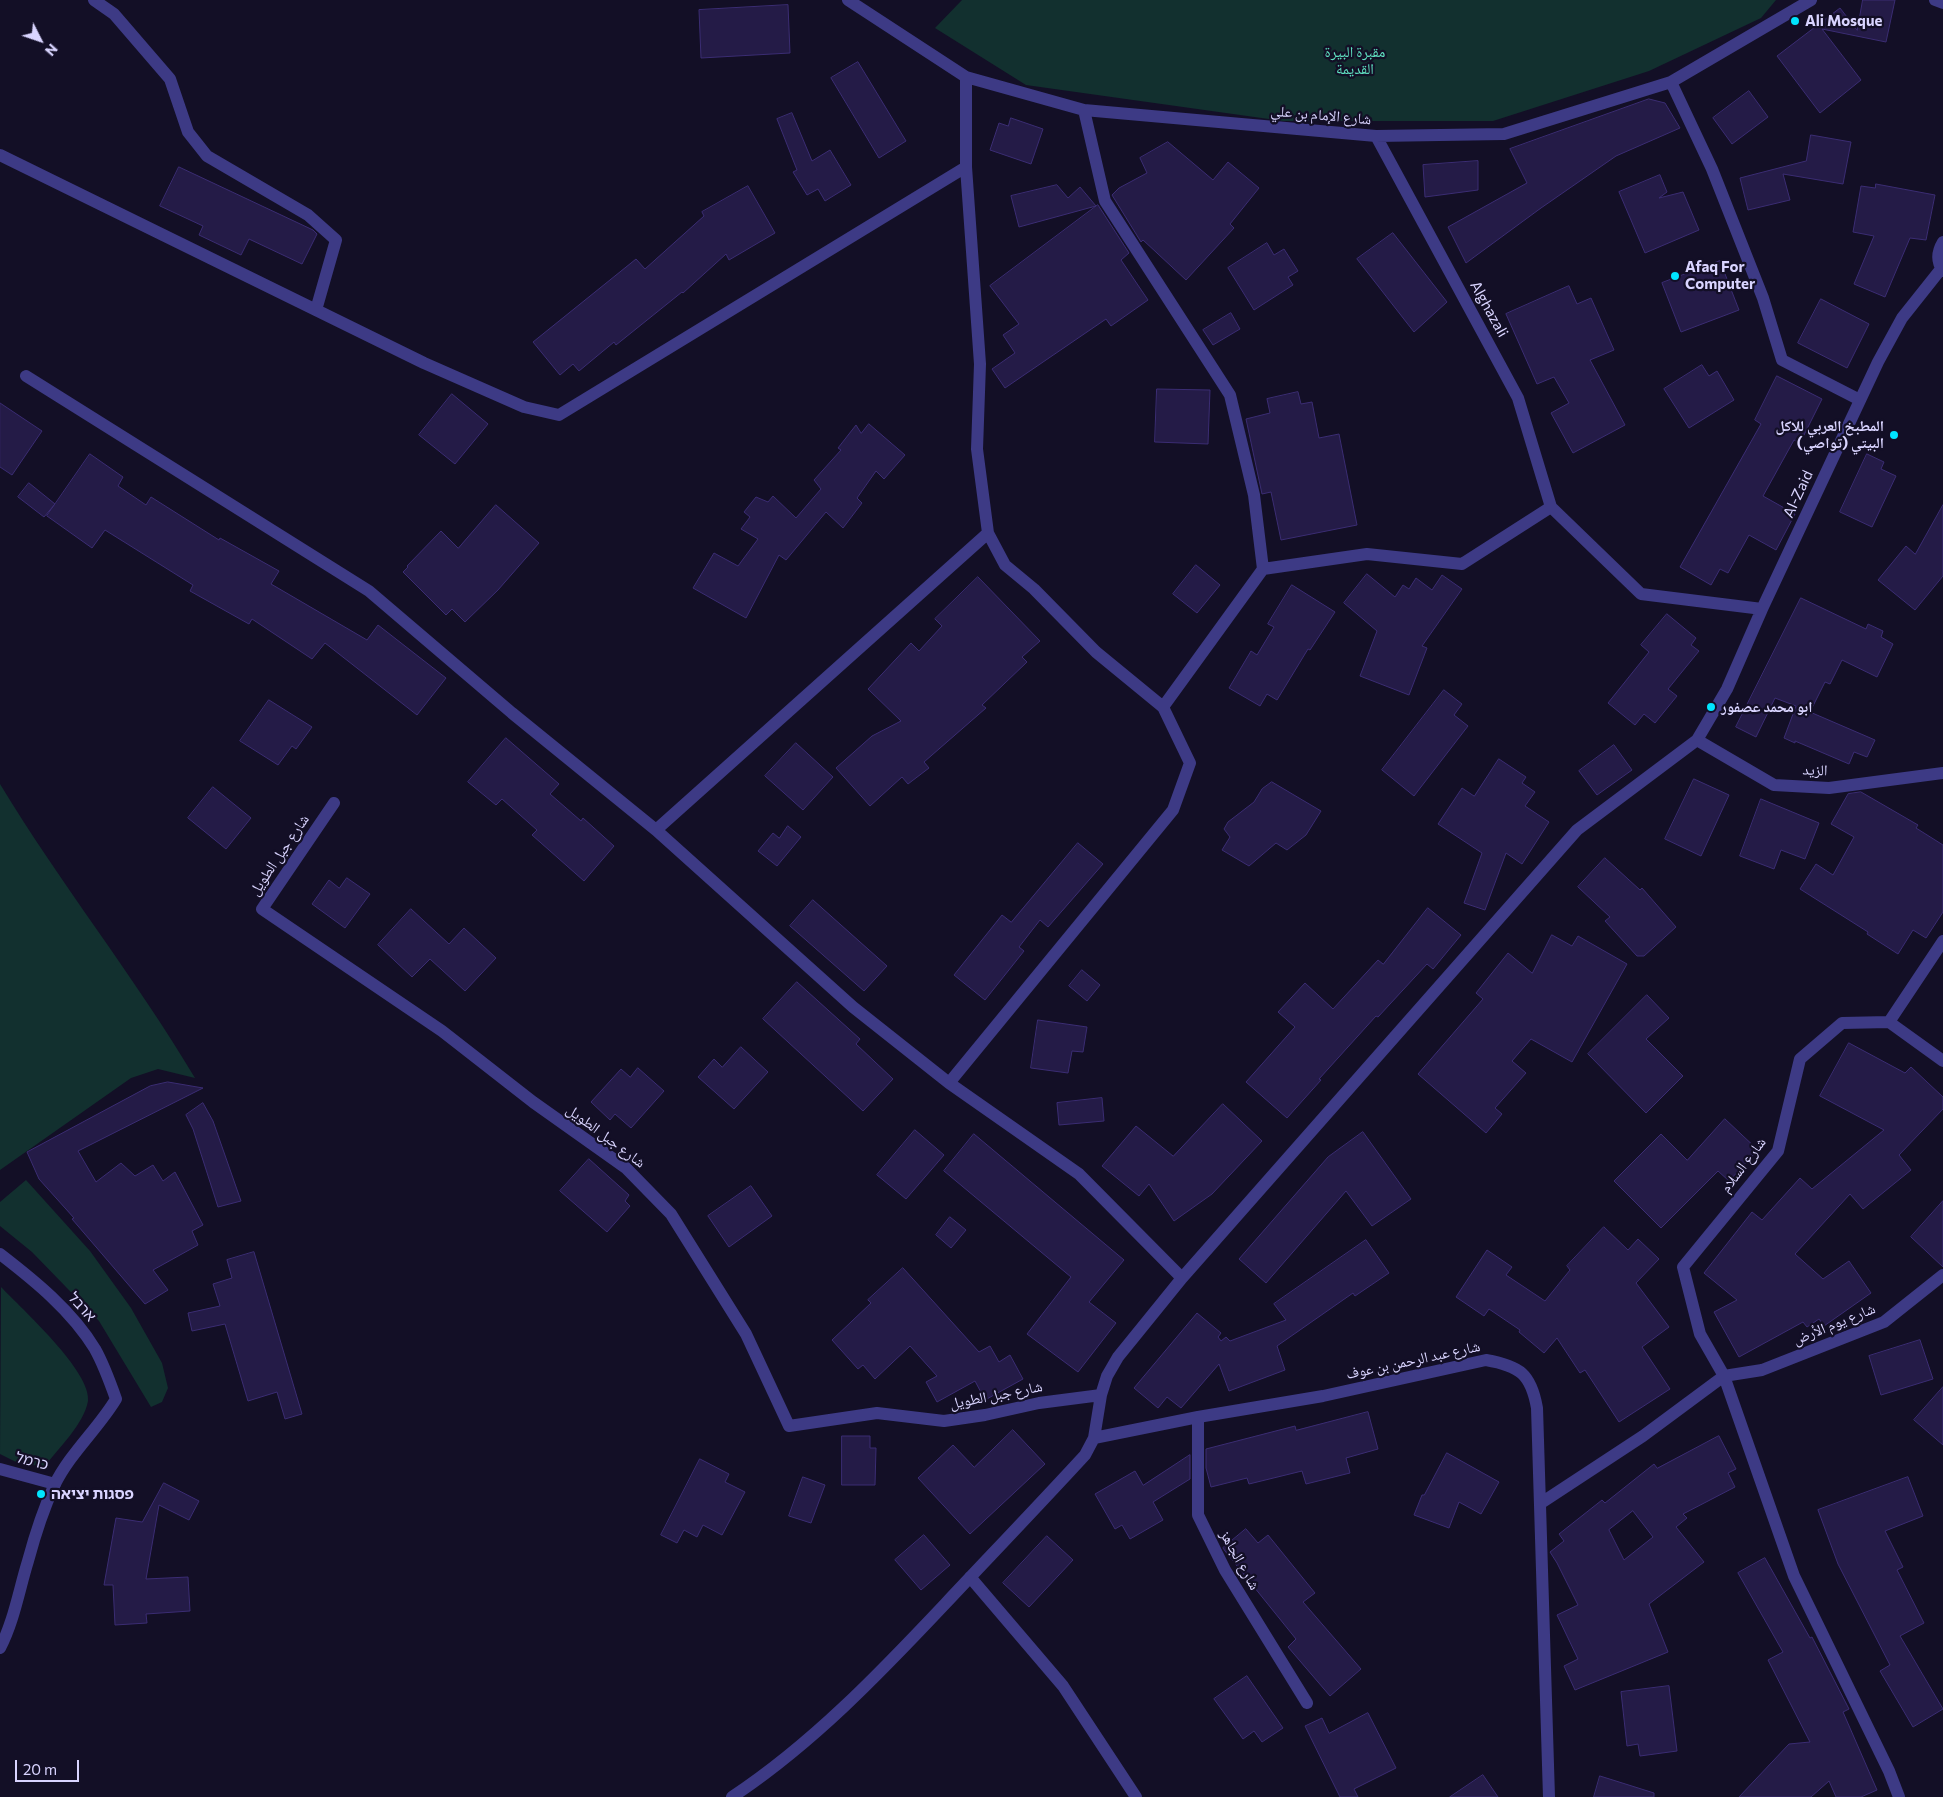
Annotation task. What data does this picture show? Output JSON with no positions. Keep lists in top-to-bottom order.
{
  "streets": {
    "street": [
      "شارع الإمام بن علي",
      "Alghazali",
      "Al-Zaid",
      "الزيد",
      "شارع جبل الطويل",
      "شارع السلام",
      "ארבל",
      "شارع يوم الأرض",
      "شارع عبد الرحمن بن عوف",
      "כרמל",
      "شارع الجاهز"
    ]
  },
  "crossings": [
    ["شارع الإمام بن علي", "Alghazali"],
    ["Al-Zaid", "الزيد"],
    ["شارع السلام", "شارع يوم الأرض"],
    ["ארבל", "כרמל"],
    ["شارع عبد الرحمن بن عوف", "شارع الجاهز"]
  ],
  "parks": ["مقبرة البيرة القديمة"],
  "places": [
    "Ali Mosque",
    "Afaq For Computer",
    "المطبخ العربي للاكل البيتي (تواصي)",
    "ابو محمد عصفور",
    "פסגות יציאה"
  ],
  "scale_bar": "20 m",
  "north": "bottom right"
}
